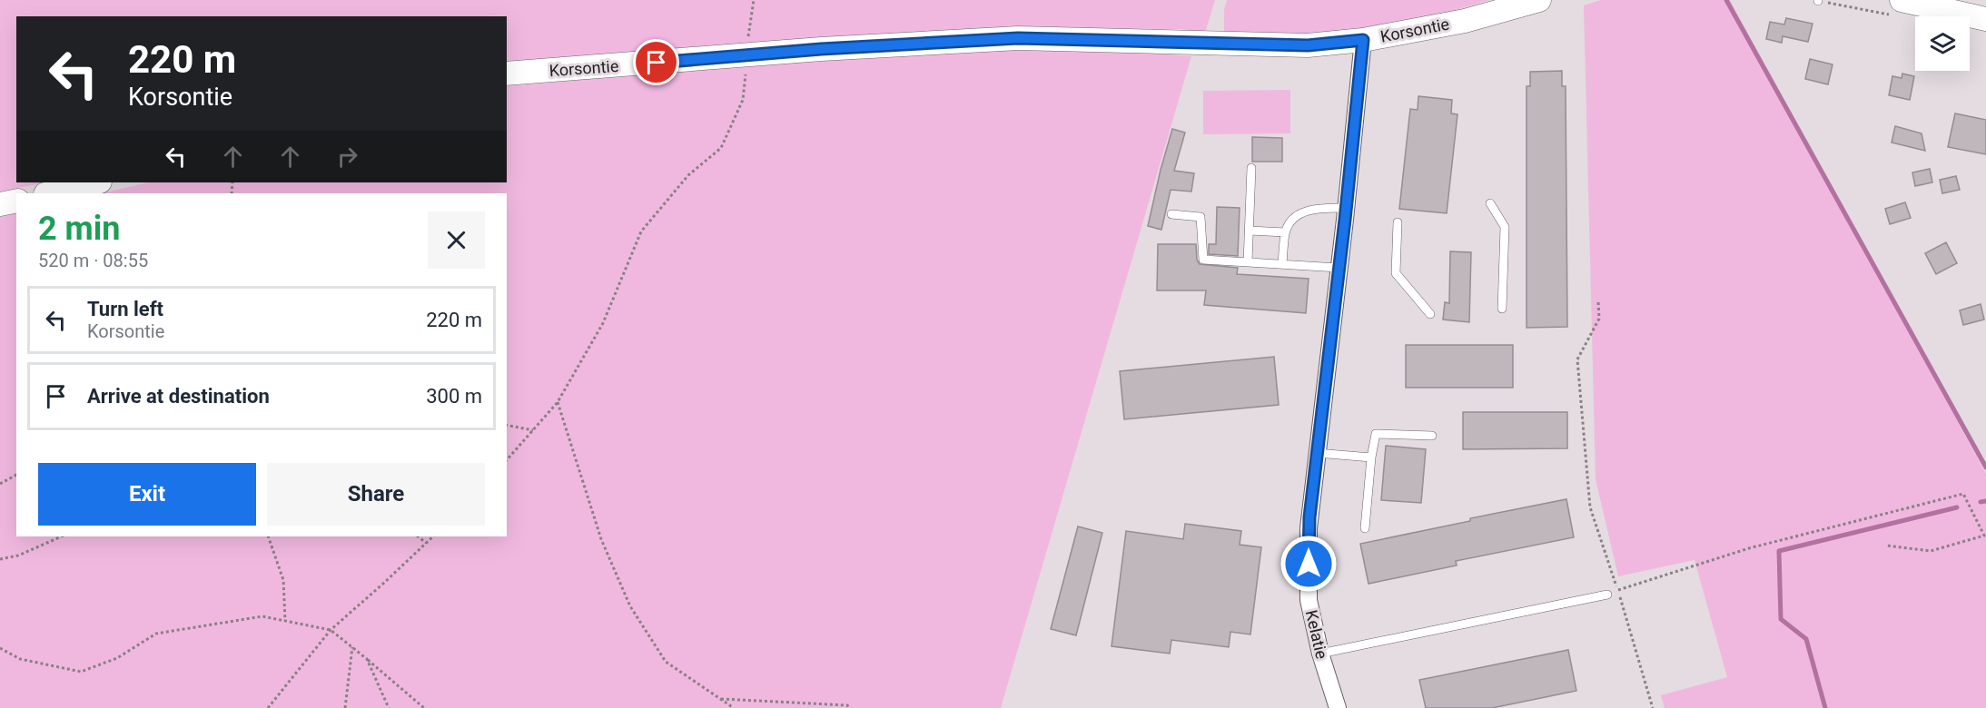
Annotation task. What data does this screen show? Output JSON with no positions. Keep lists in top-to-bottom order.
{
  "streets": {
    "main road": ["Korsontie"],
    "street": ["Kelatie"]
  },
  "crossings": [
    ["Korsontie", "Kelatie"]
  ],
  "page": {
    "turn": ["220 m", "Korsontie"],
    "heading": ["2 min", "520 m · 08:55"],
    "list": [
      {
        "name": "Turn left",
        "note": "Korsontie",
        "value": "220 m"
      },
      {
        "name": "Arrive at destination",
        "value": "300 m"
      }
    ],
    "buttons": ["Exit", "Share"]
  }
}
